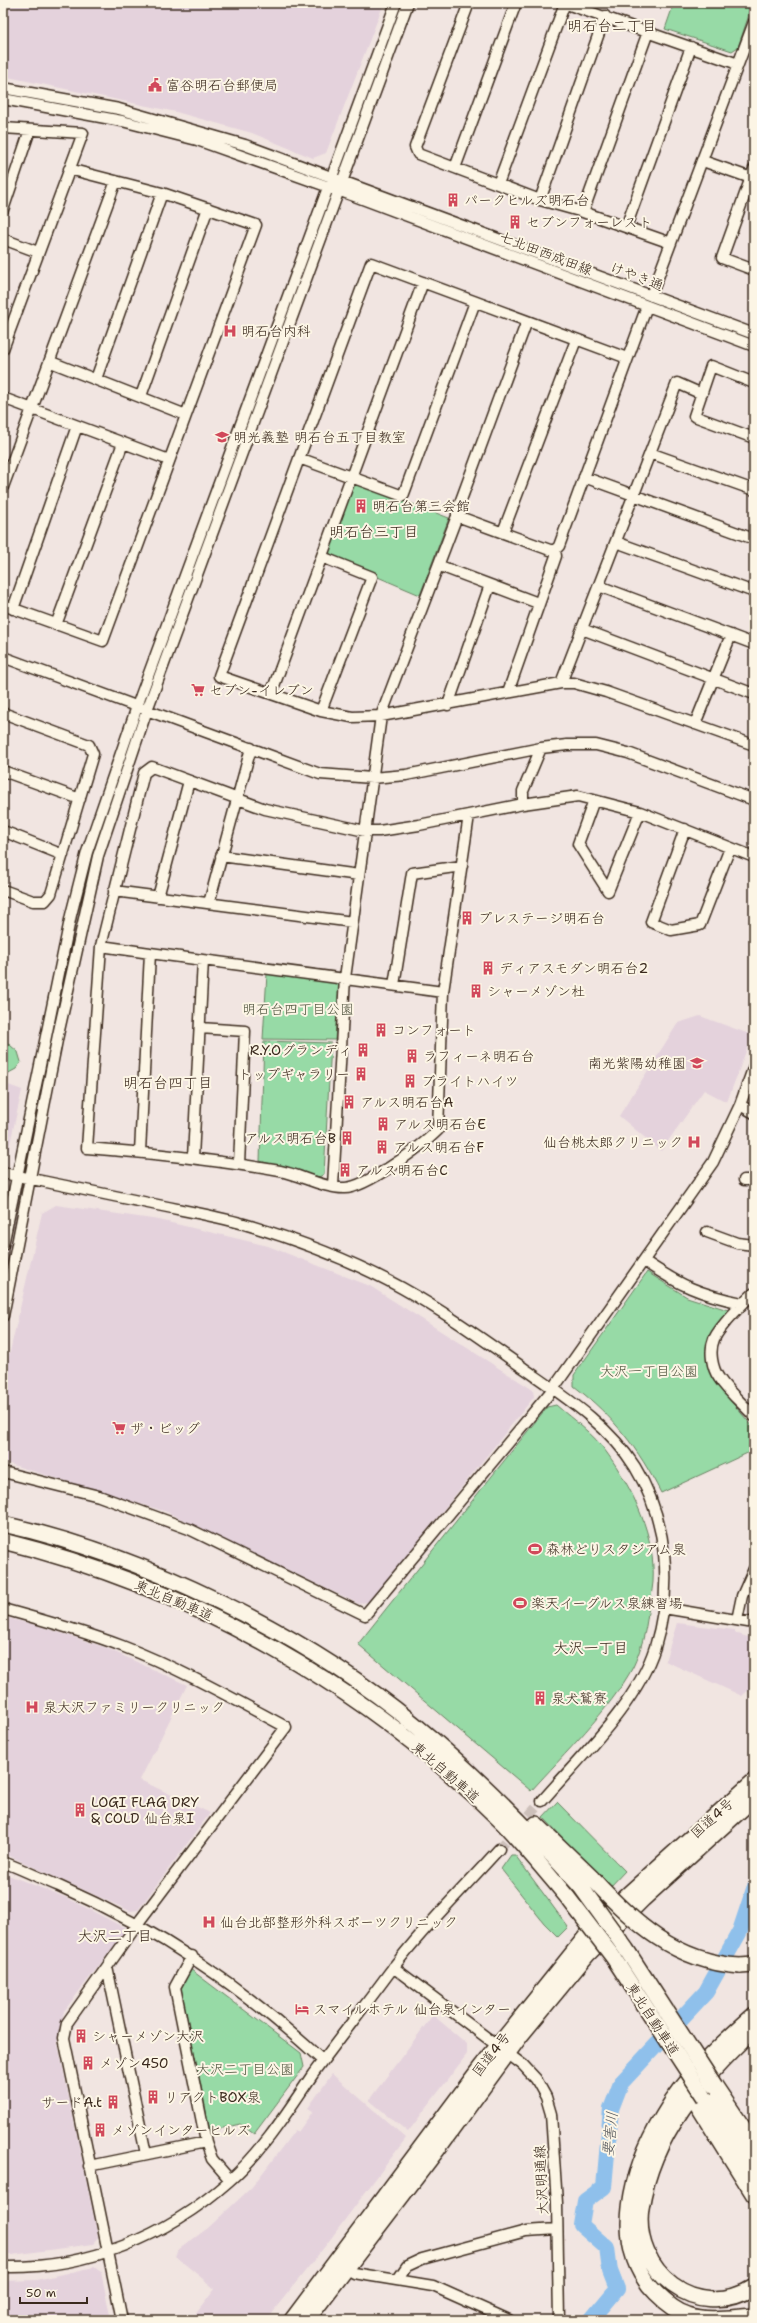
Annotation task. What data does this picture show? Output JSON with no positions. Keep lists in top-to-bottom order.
{
  "streets": {
    "highway": ["東北自動車道", "国道4号"],
    "street": ["七北田西成田線", "けやき通", "大沢明通線"]
  },
  "crossings": [
    ["国道4号", "大沢明通線"]
  ],
  "districts": [
    "明石台二丁目",
    "明石台三丁目",
    "明石台四丁目",
    "大沢一丁目",
    "大沢二丁目"
  ],
  "water": ["要害川"],
  "parks": ["明石台四丁目公園", "大沢一丁目公園", "大沢二丁目公園"],
  "places": {
    "public building": ["富谷明石台郵便局"],
    "building": [
      "パークヒルズ明石台",
      "セブンフォーレスト",
      "明石台第三会館",
      "プレステージ明石台",
      "ディアスモダン明石台2",
      "シャーメゾン杜",
      "コンフォート",
      "R.Y.Oグランディ",
      "ラフィーネ明石台",
      "トップギャラリー",
      "ブライトハイツ",
      "アルス明石台A",
      "アルス明石台E",
      "アルス明石台B",
      "アルス明石台F",
      "アルス明石台C",
      "泉犬鷲寮",
      "LOGI FLAG DRY & COLD 仙台泉I",
      "シャーメゾン大沢",
      "メゾン450",
      "リアクトBOX泉",
      "サードA.t",
      "メゾンインターヒルズ"
    ],
    "hospital": [
      "明石台内科",
      "仙台桃太郎クリニック",
      "泉大沢ファミリークリニック",
      "仙台北部整形外科スポーツクリニック"
    ],
    "school or university": ["明光義塾 明石台五丁目教室", "南光紫陽幼稚園"],
    "supermarket": ["セブン-イレブン", "ザ・ビッグ"],
    "sports": ["森林どりスタジアム泉", "楽天イーグルス泉練習場"],
    "hotel": ["スマイルホテル 仙台泉インター"]
  },
  "scale_bar": "50 m"
}
